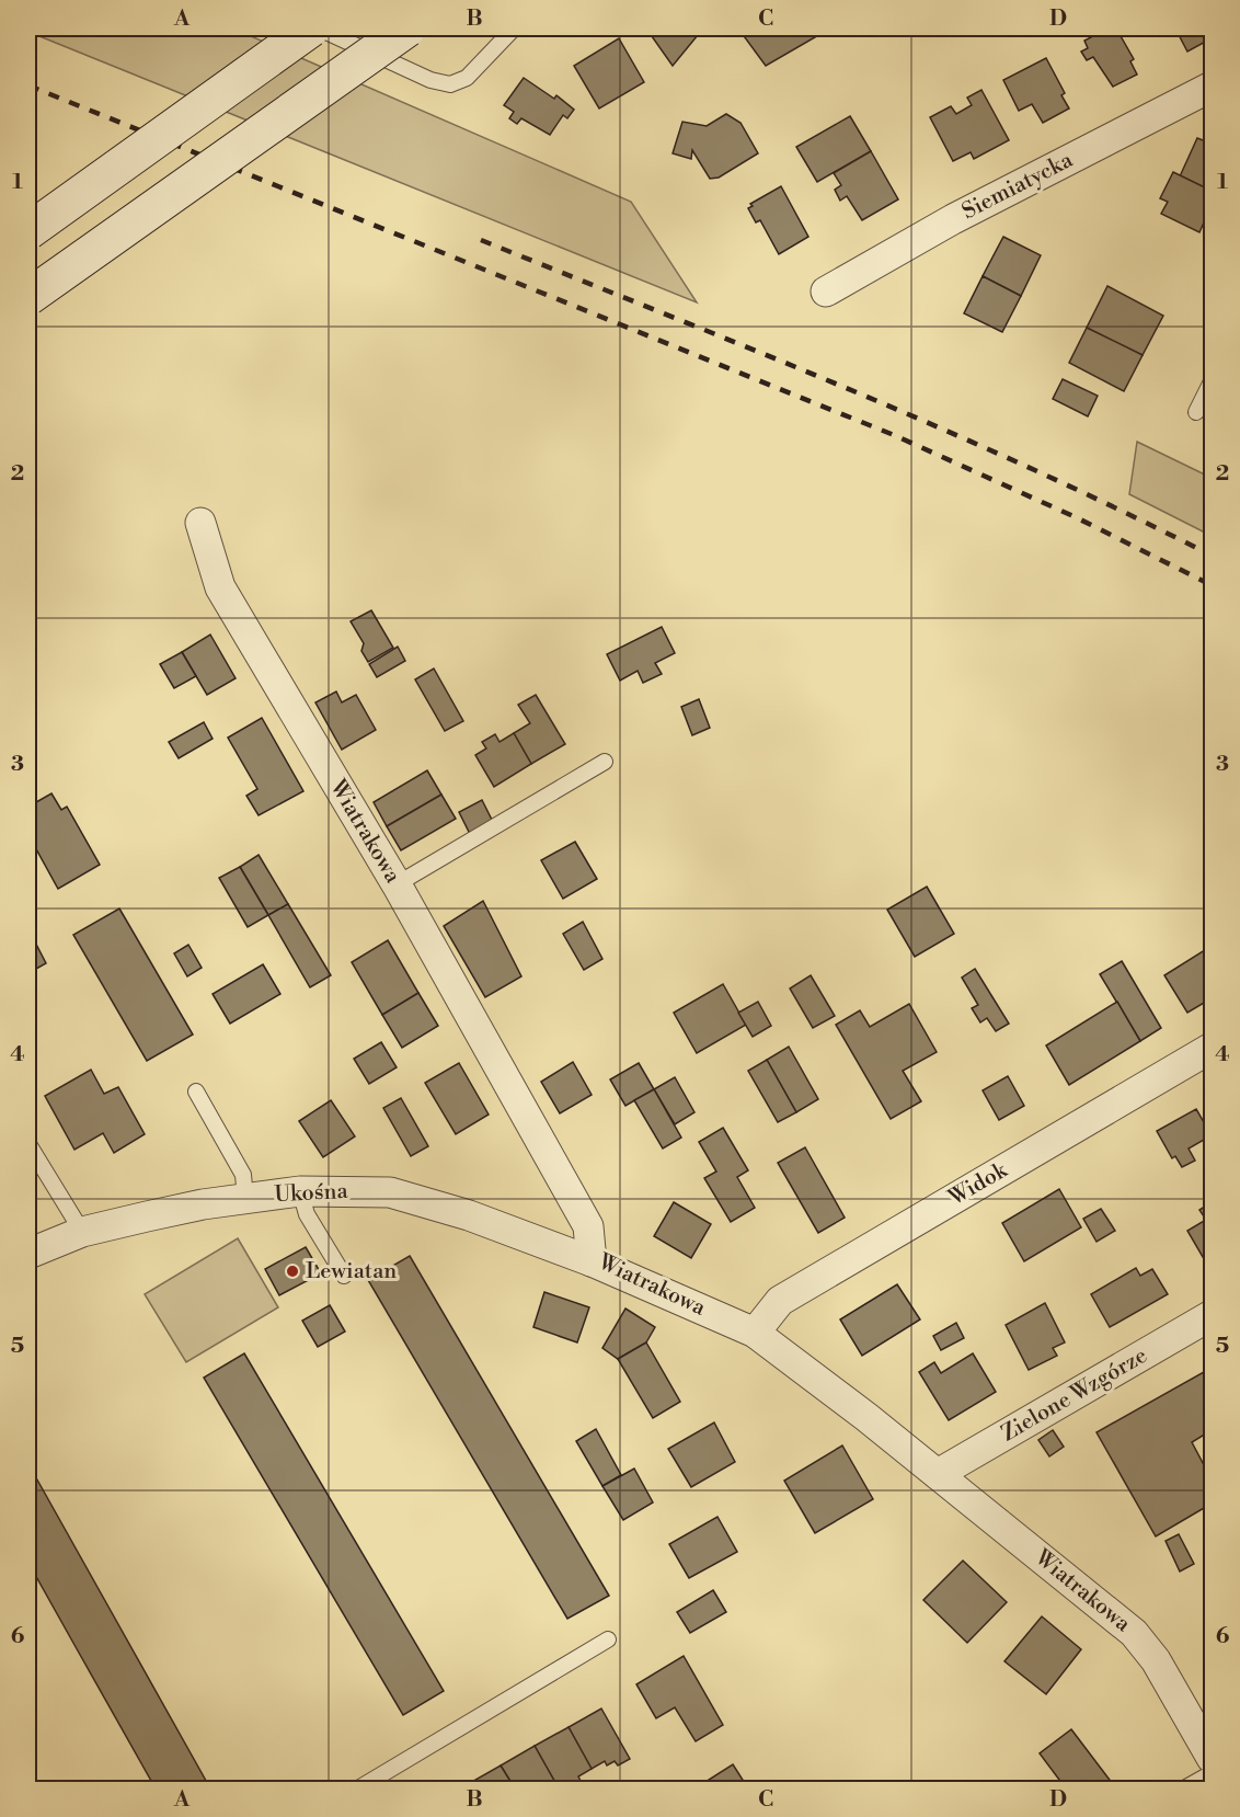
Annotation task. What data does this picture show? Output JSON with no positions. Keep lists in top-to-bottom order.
{
  "streets": {
    "street": [
      "Siemiatycka",
      "Wiatrakowa",
      "Widok",
      "Ukośna",
      "Zielone Wzgórze"
    ]
  },
  "crossings": [
    ["Wiatrakowa", "Widok"],
    ["Wiatrakowa", "Ukośna"],
    ["Wiatrakowa", "Zielone Wzgórze"]
  ],
  "places": ["Lewiatan"],
  "grid": {
    "columns": [
      "A",
      "B",
      "C",
      "D"
    ],
    "rows": [
      "1",
      "2",
      "3",
      "4",
      "5",
      "6"
    ]
  }
}
